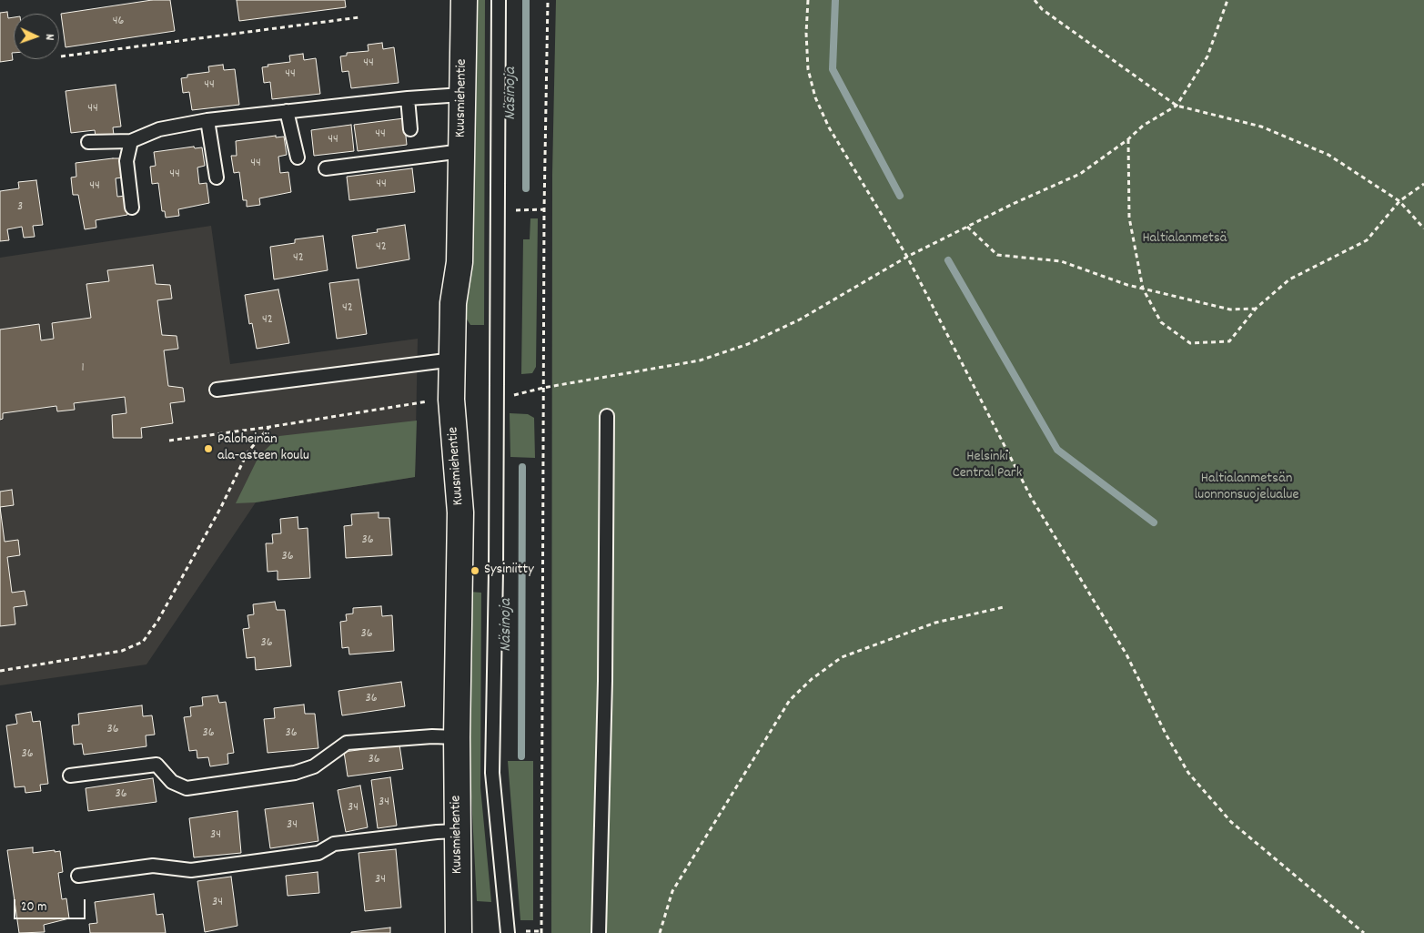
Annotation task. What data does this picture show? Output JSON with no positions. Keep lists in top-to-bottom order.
{
  "streets": {
    "main road": ["Kuusmiehentie"]
  },
  "water": ["Näsinoja"],
  "parks": ["Haltialanmetsä", "Helsinki Central Park", "Haltialanmetsän luonnonsuojelualue"],
  "places": ["Paloheinän ala-asteen koulu", "Sysiniitty"],
  "house_numbers": [
    "46",
    "44",
    "44",
    "44",
    "44",
    "44",
    "44",
    "44",
    "44",
    "44",
    "44",
    "3",
    "42",
    "42",
    "42",
    "42",
    "1",
    "36",
    "36",
    "36",
    "36",
    "36",
    "36",
    "36",
    "36",
    "36",
    "36",
    "36",
    "34",
    "34",
    "34",
    "34",
    "34",
    "34"
  ],
  "scale_bar": "20 m",
  "north": "right"
}
